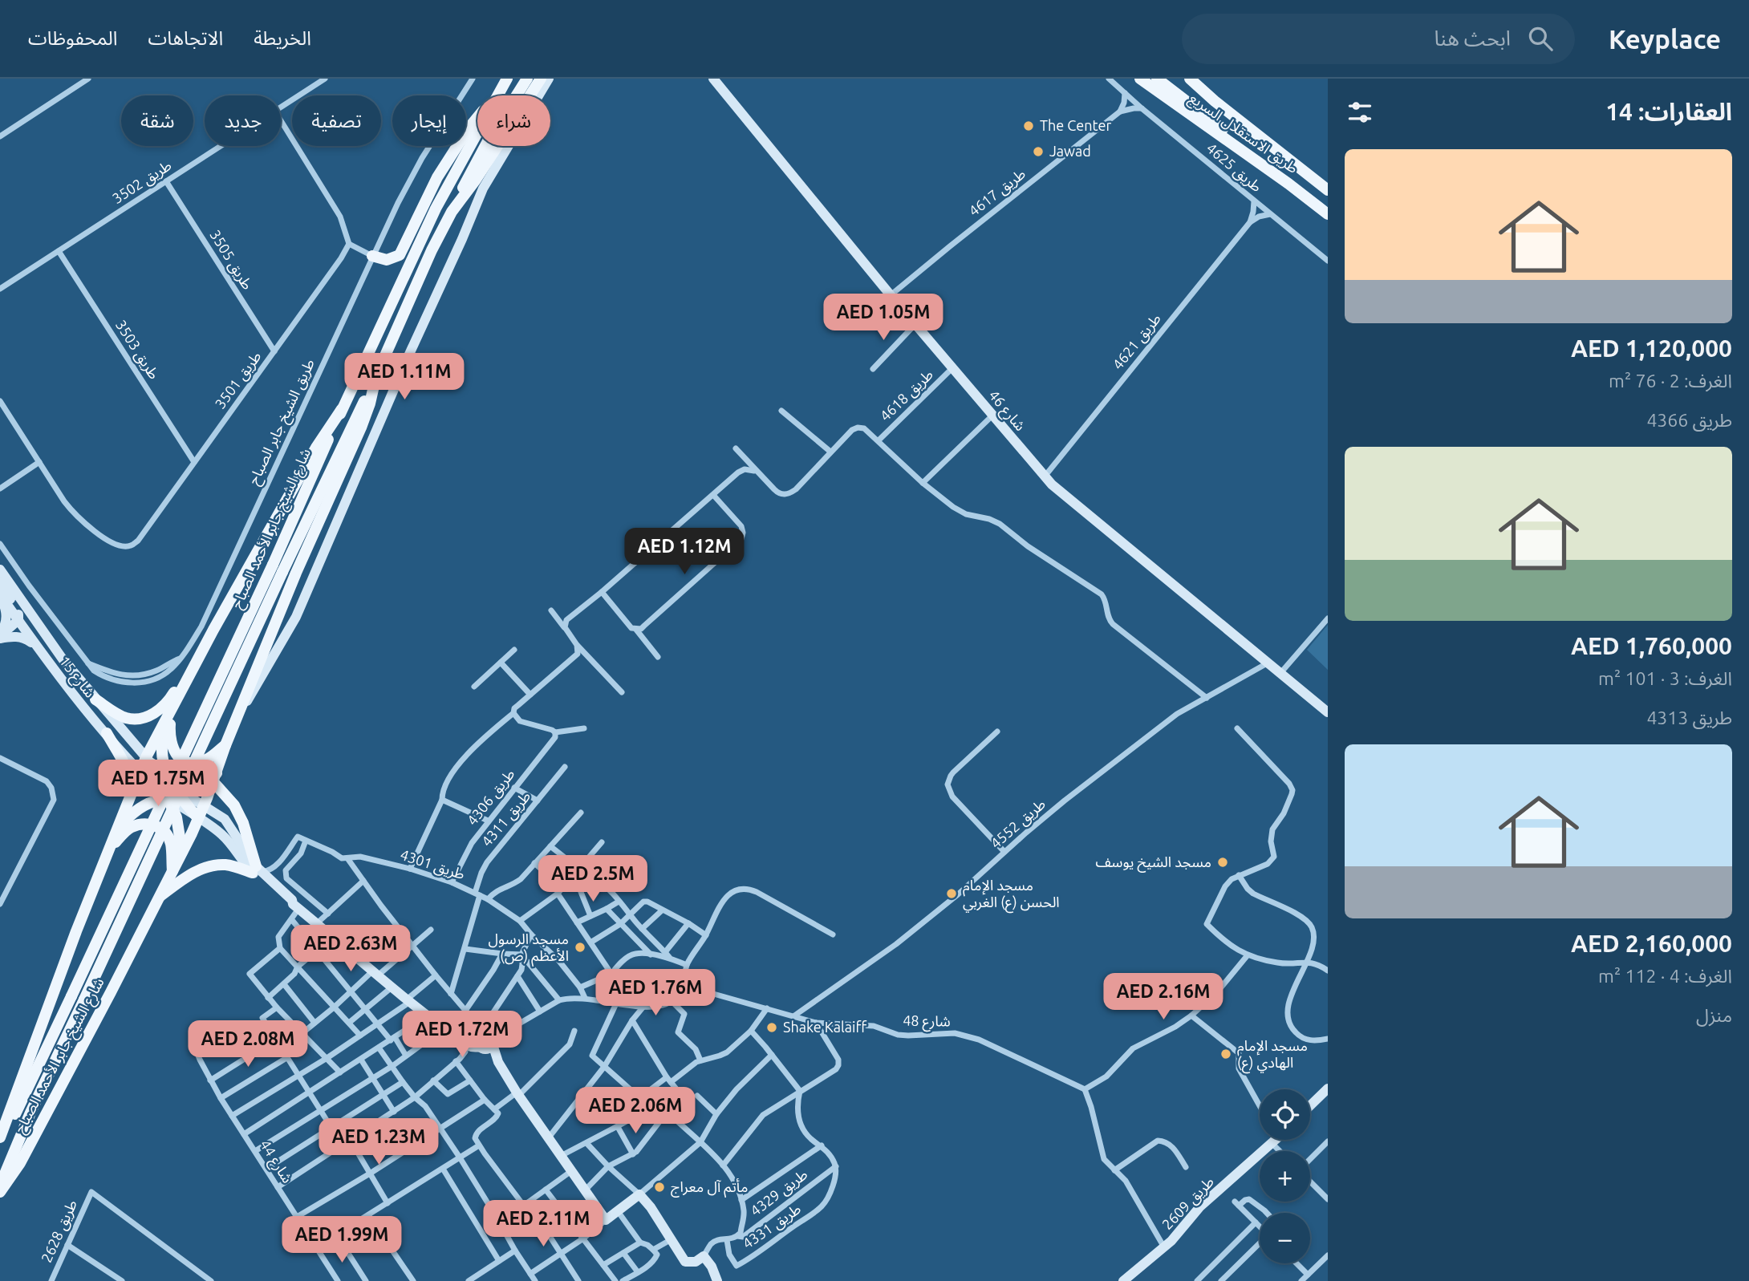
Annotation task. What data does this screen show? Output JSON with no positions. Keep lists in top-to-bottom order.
{
  "streets": {
    "main road": ["طريق الاستقلال السريع", "شارع الشيخ جابر الأحمد الصباح"],
    "street": [
      "طريق 4625",
      "طريق 3502",
      "طريق 4617",
      "طريق 3505",
      "طريق 4621",
      "طريق 3503",
      "طريق 3501",
      "طريق 4618",
      "شارع 46",
      "طريق الشيخ جابر الصباح",
      "شارع 15",
      "طريق 4306",
      "طريق 4311",
      "طريق 4552",
      "طريق 4301",
      "شارع 48",
      "شارع 44",
      "طريق 4329",
      "طريق 2609",
      "طريق 4331",
      "طريق 2628"
    ]
  },
  "crossings": [
    ["طريق 4625", "طريق 4617"],
    ["طريق 4625", "طريق 4621"],
    ["طريق 3502", "طريق 3505"],
    ["طريق 3502", "طريق 3503"],
    ["طريق 4617", "شارع 46"],
    ["طريق 3505", "طريق 3501"],
    ["طريق 4621", "شارع 46"],
    ["طريق 3503", "طريق 3501"],
    ["طريق 4618", "شارع 46"],
    ["طريق 4618", "طريق 4552"],
    ["شارع 46", "طريق 4552"],
    ["شارع الشيخ جابر الأحمد الصباح", "شارع 15"],
    ["شارع 15", "طريق 4301"],
    ["طريق 4306", "طريق 4301"],
    ["طريق 4311", "طريق 4301"],
    ["طريق 4552", "شارع 48"],
    ["طريق 4329", "طريق 4331"]
  ],
  "places": [
    "The Center",
    "Jawad",
    "مسجد الشيخ يوسف",
    "مسجد الإمام الحسن (ع) الغربي",
    "مسجد الرسول الأعظم (ص)",
    "Shake Kalaiff",
    "مسجد الإمام الهادي (ع)",
    "مأتم آل معراج"
  ],
  "page": {
    "header": "Keyplace",
    "search": "ابحث هنا",
    "nav": ["الخريطة", "الاتجاهات", "المحفوظات"],
    "heading": "العقارات: 14",
    "chip": [
      "شراء",
      "إيجار",
      "تصفية",
      "جديد",
      "شقة"
    ],
    "list": [
      {
        "name": "AED 1,120,000",
        "note": "الغرف: 2 · 76 m² · طريق 4366"
      },
      {
        "name": "AED 1,760,000",
        "note": "الغرف: 3 · 101 m² · طريق 4313"
      },
      {
        "name": "AED 2,160,000",
        "note": "الغرف: 4 · 112 m² · منزل"
      }
    ],
    "price": [
      "AED 1.05M",
      "AED 1.11M",
      "AED 1.12M",
      "AED 1.75M",
      "AED 2.5M",
      "AED 2.63M",
      "AED 1.76M",
      "AED 2.16M",
      "AED 1.72M",
      "AED 2.08M",
      "AED 2.06M",
      "AED 1.23M",
      "AED 2.11M",
      "AED 1.99M"
    ],
    "map_buttons": ["+", "−"]
  }
}
